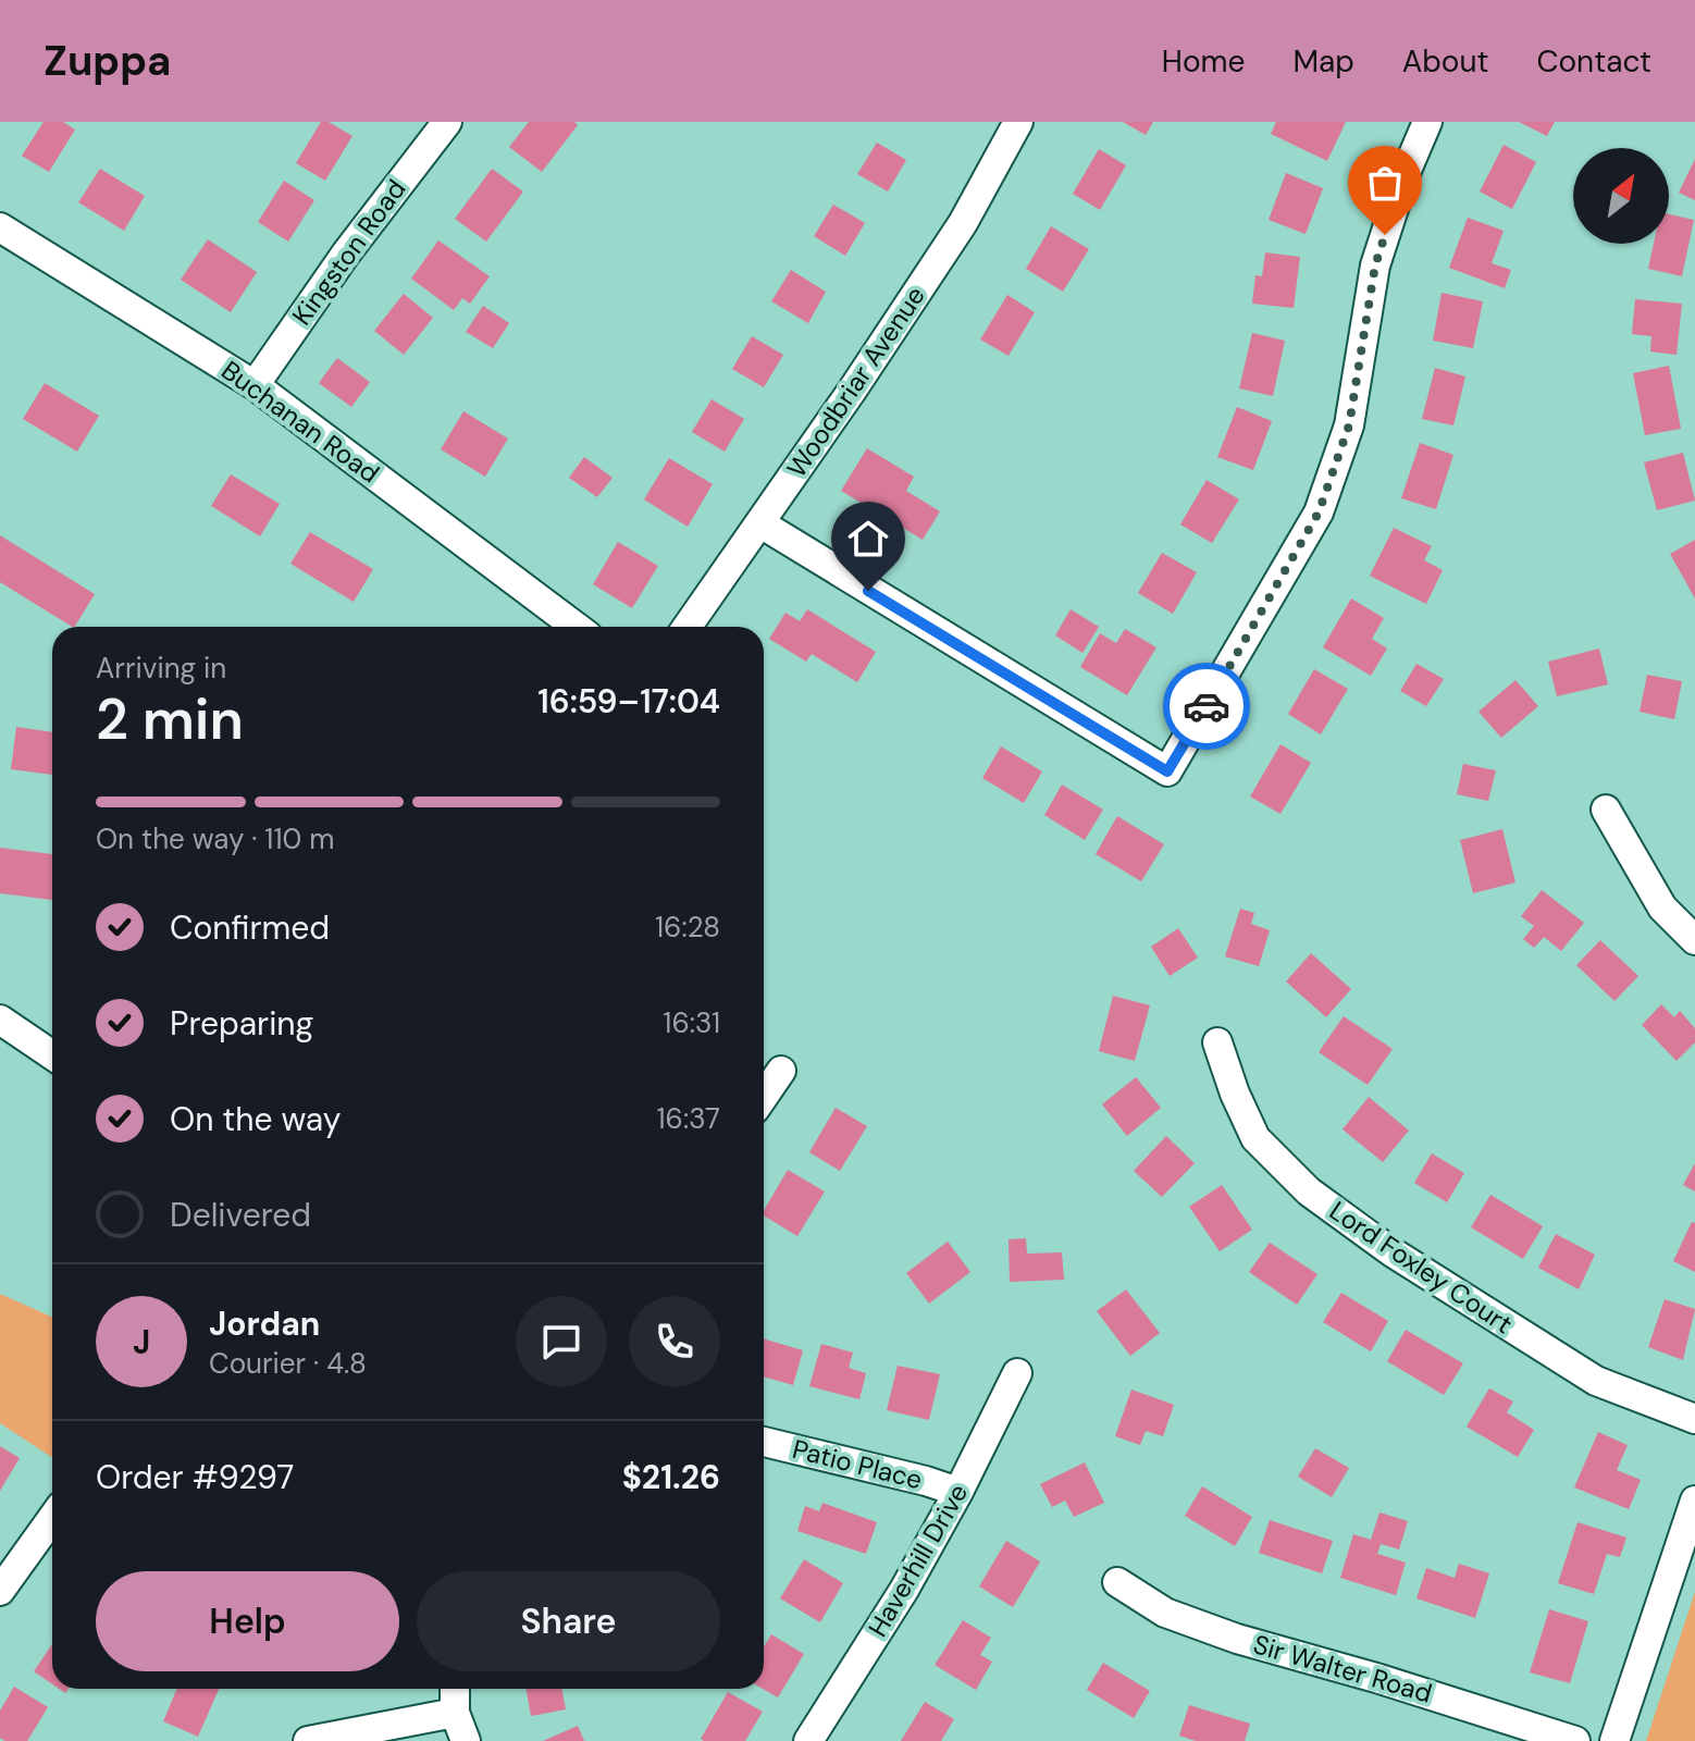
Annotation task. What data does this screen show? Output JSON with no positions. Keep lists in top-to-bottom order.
{
  "streets": {
    "street": [
      "Kingston Road",
      "Woodbriar Avenue",
      "Buchanan Road",
      "Lord Foxley Court",
      "Patio Place",
      "Haverhill Drive",
      "Sir Walter Road"
    ]
  },
  "crossings": [
    ["Kingston Road", "Buchanan Road"],
    ["Patio Place", "Haverhill Drive"]
  ],
  "north": "top right",
  "page": {
    "header": "Zuppa",
    "nav": [
      "Home",
      "Map",
      "About",
      "Contact"
    ],
    "heading": ["2 min", "Arriving in", "16:59–17:04"],
    "panel": [
      "Jordan",
      "Courier · 4.8",
      "Order #9297",
      "$21.26"
    ],
    "bar": "On the way · 110 m",
    "list": [
      ["Confirmed", "16:28"],
      ["Preparing", "16:31"],
      ["On the way", "16:37"],
      "Delivered"
    ],
    "round": "J",
    "buttons": ["Help", "Share"]
  }
}
